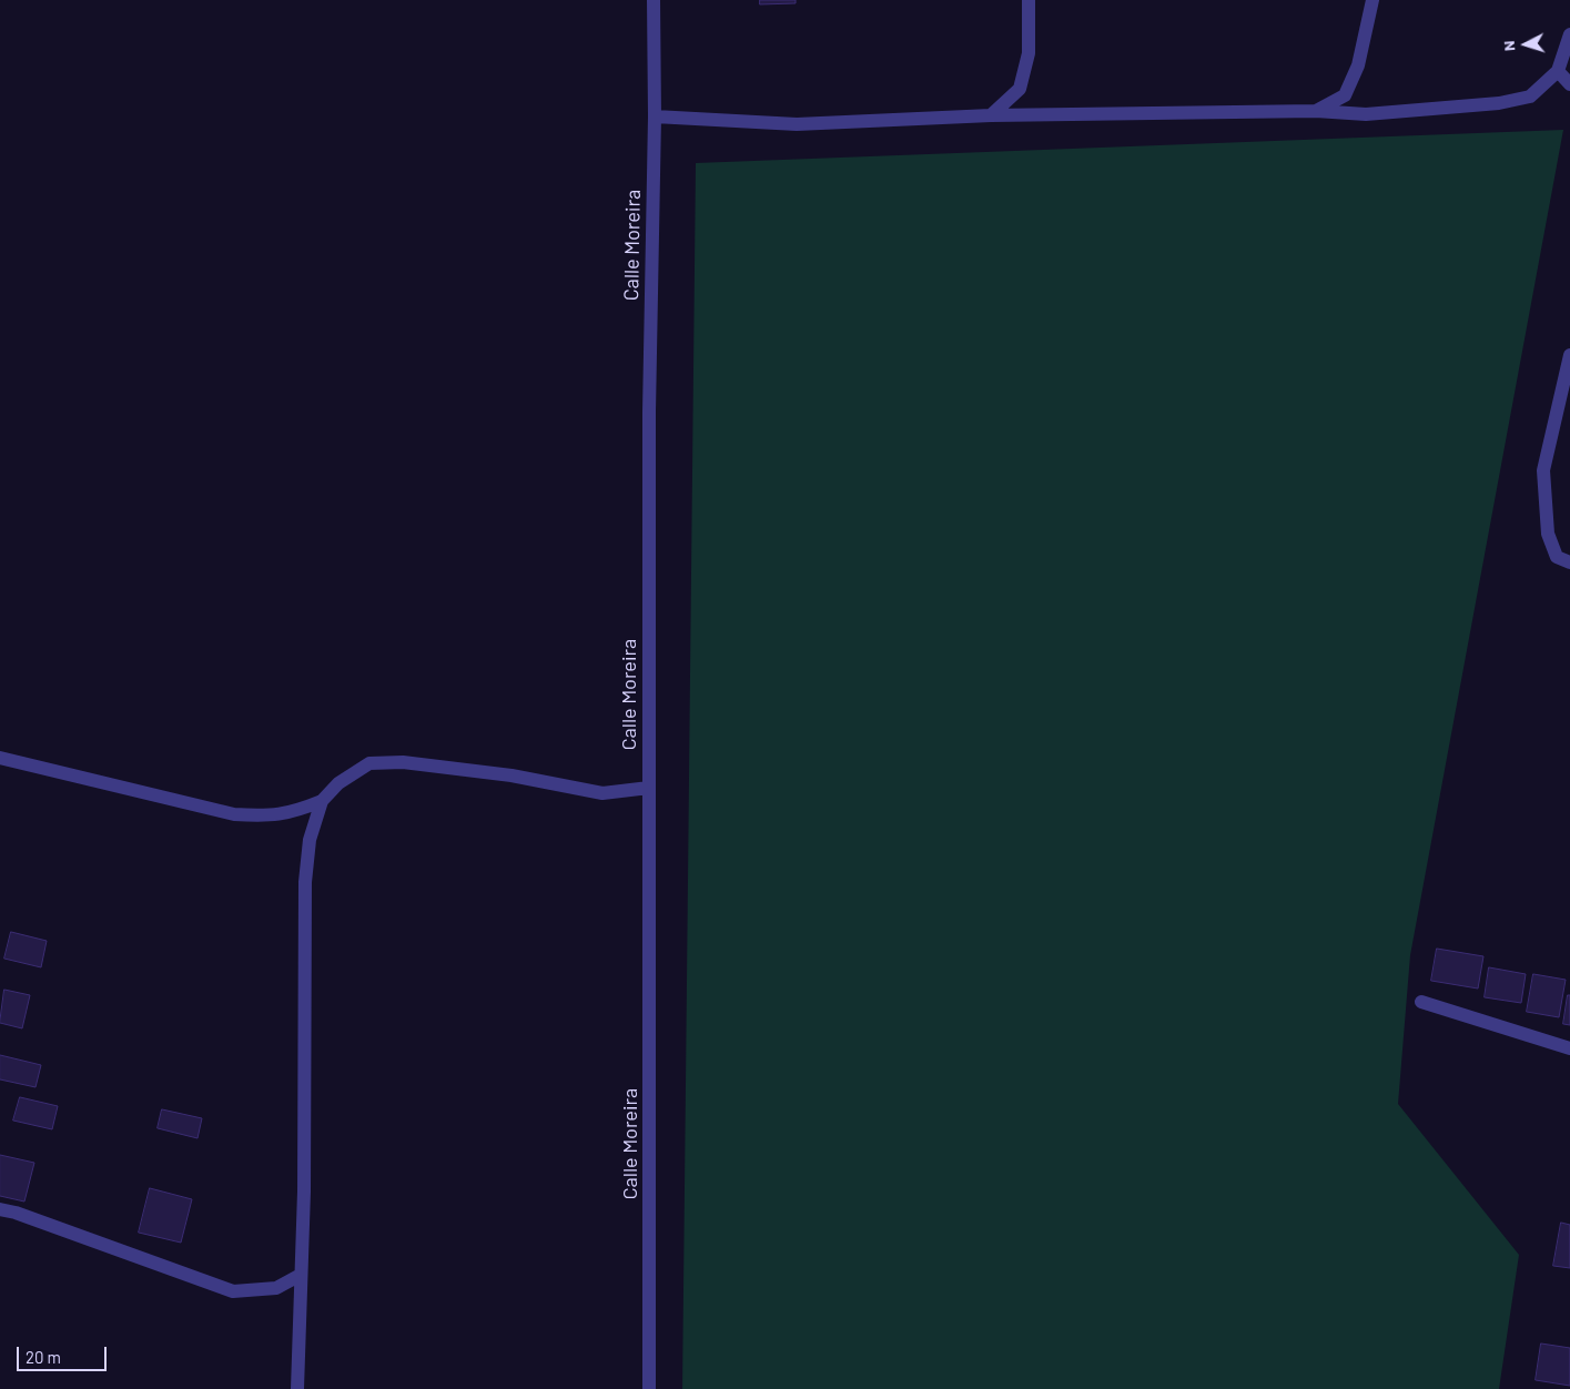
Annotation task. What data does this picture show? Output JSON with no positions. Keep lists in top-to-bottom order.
{
  "streets": {
    "street": ["Calle Moreira"]
  },
  "scale_bar": "20 m",
  "north": "left"
}
